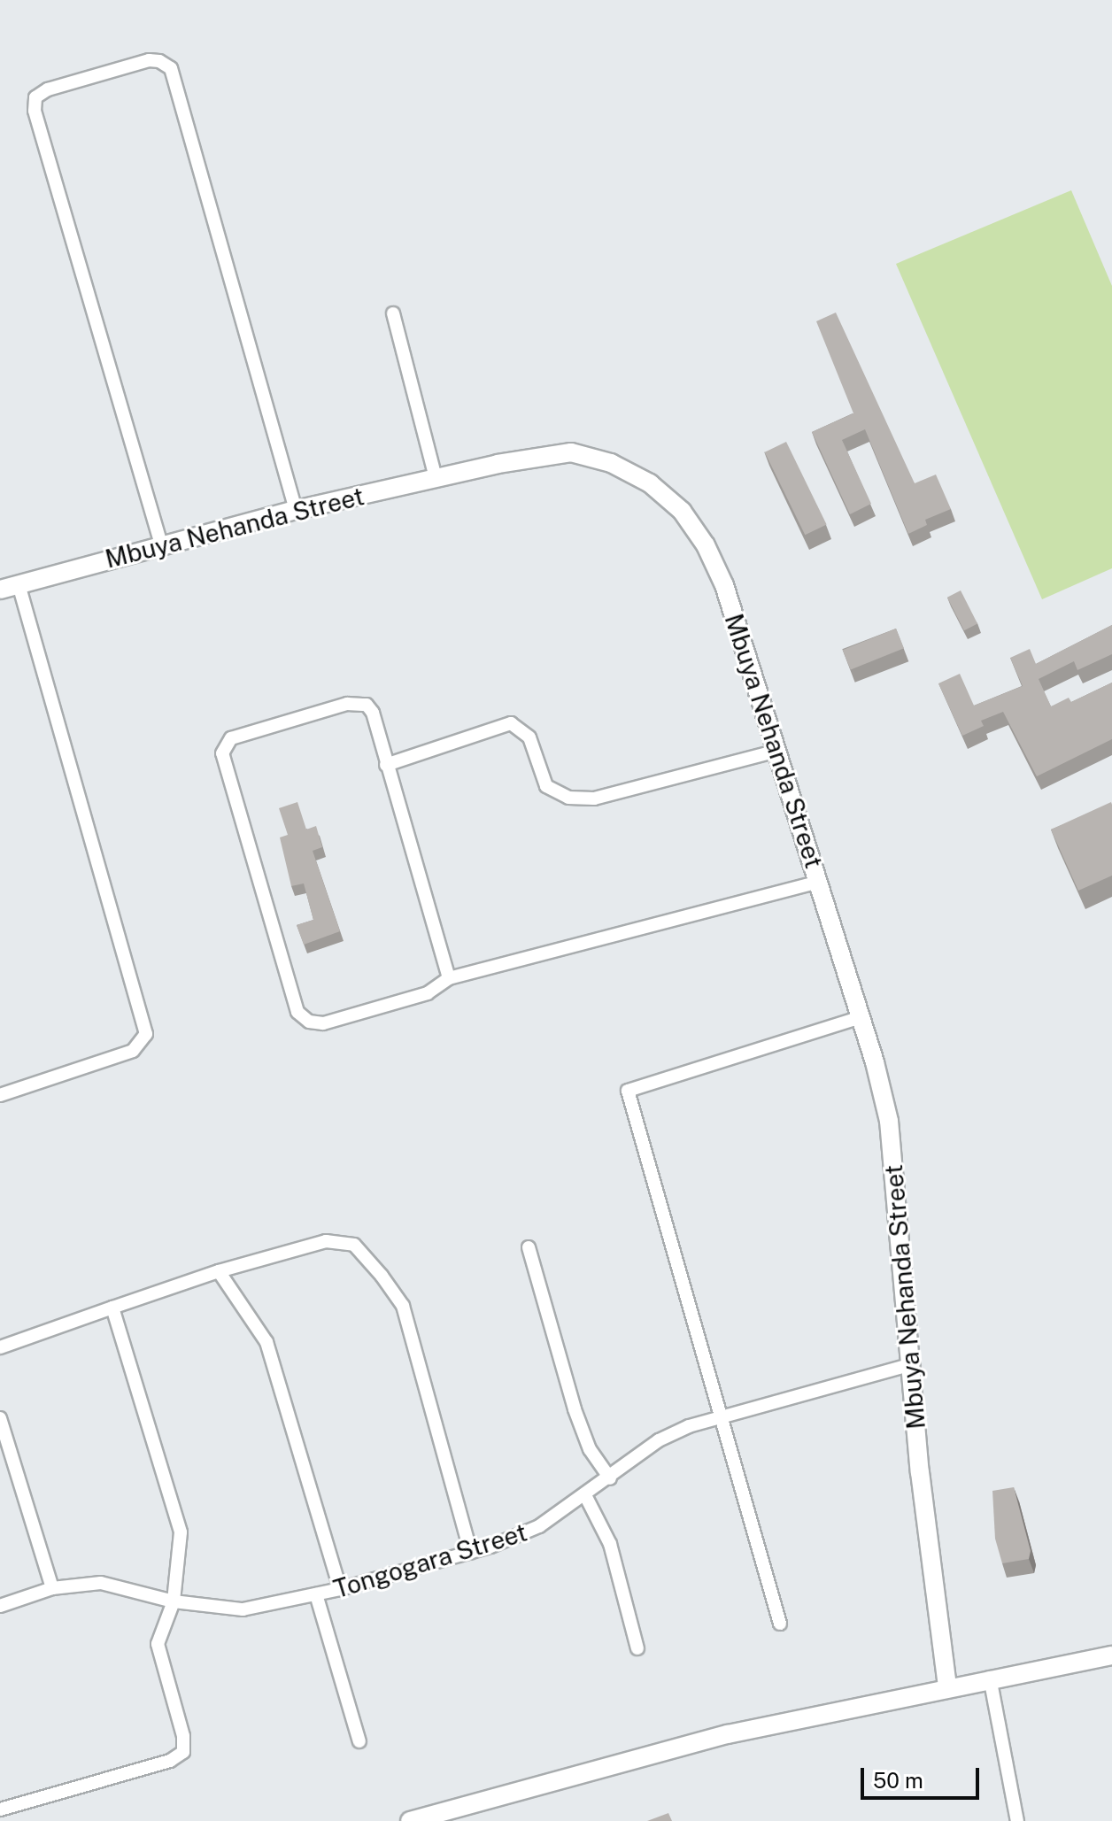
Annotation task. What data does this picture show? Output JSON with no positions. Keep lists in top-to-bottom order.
{
  "streets": {
    "street": ["Mbuya Nehanda Street", "Tongogara Street"]
  },
  "crossings": [
    ["Mbuya Nehanda Street", "Tongogara Street"]
  ],
  "scale_bar": "50 m"
}
